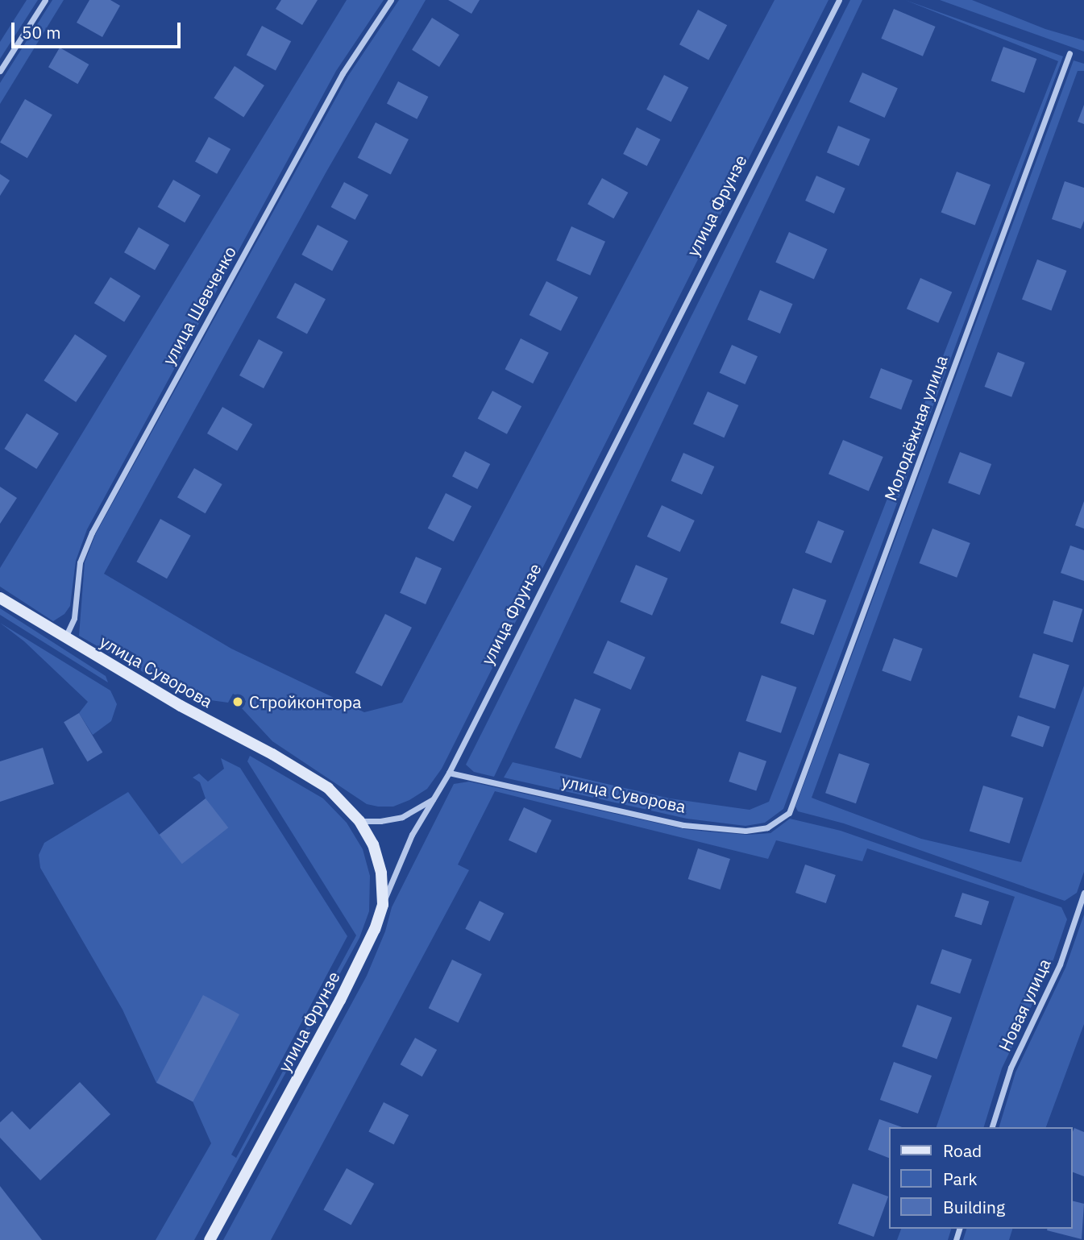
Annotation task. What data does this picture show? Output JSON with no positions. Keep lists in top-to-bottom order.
{
  "streets": {
    "main road": ["улица Фрунзе", "улица Суворова"],
    "street": ["улица Шевченко", "Молодёжная улица", "Новая улица"]
  },
  "crossings": [
    ["улица Фрунзе", "улица Суворова"],
    ["улица Шевченко", "улица Суворова"],
    ["Молодёжная улица", "улица Суворова"]
  ],
  "places": ["Стройконтора"],
  "legend": ["Road", "Park", "Building"],
  "scale_bar": "50 m"
}
